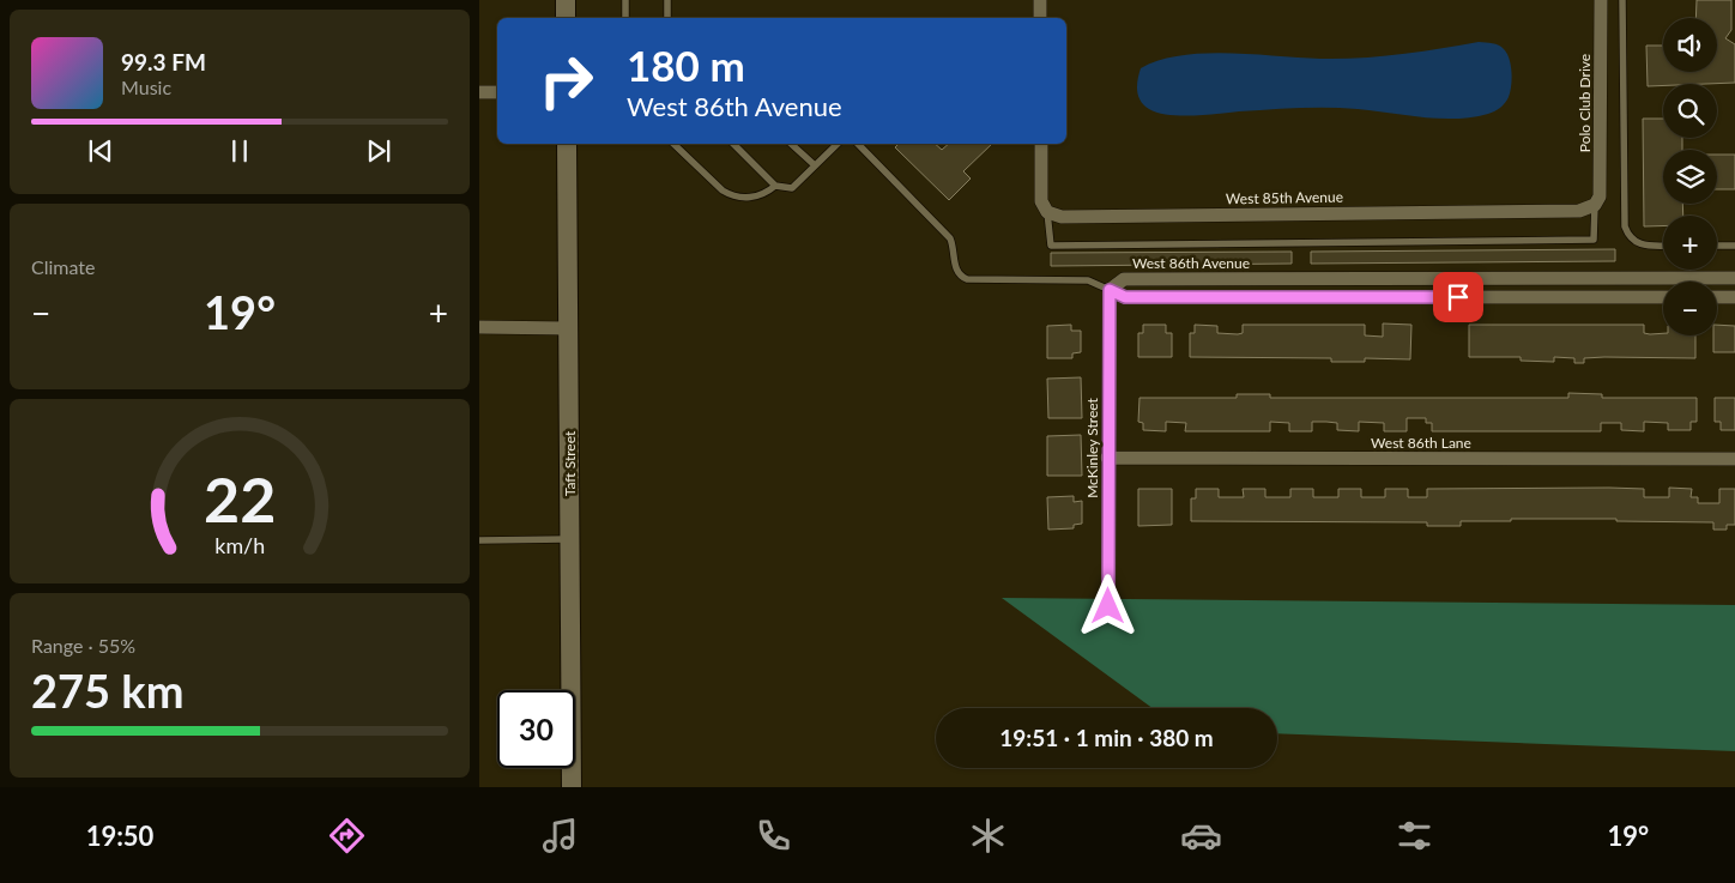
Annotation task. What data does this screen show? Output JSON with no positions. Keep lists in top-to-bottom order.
{
  "streets": {
    "main road": ["Taft Street"],
    "street": [
      "Polo Club Drive",
      "West 85th Avenue",
      "West 86th Avenue",
      "West 86th Lane",
      "McKinley Street"
    ]
  },
  "crossings": [
    ["Polo Club Drive", "West 85th Avenue"],
    ["West 86th Avenue", "McKinley Street"],
    ["West 86th Lane", "McKinley Street"]
  ],
  "page": {
    "map_buttons": ["+", "−"],
    "turn": ["180 m", "West 86th Avenue"],
    "song": ["99.3 FM", "Music"],
    "tile": [
      "Climate",
      ["Range · 55%", "275 km"]
    ],
    "heat": ["−", "19°", "+"],
    "limit": "30",
    "trip": "19:51 · 1 min · 380 m",
    "tabs": ["19:50", "19°"],
    "gauge": ["22", "km/h"]
  }
}
